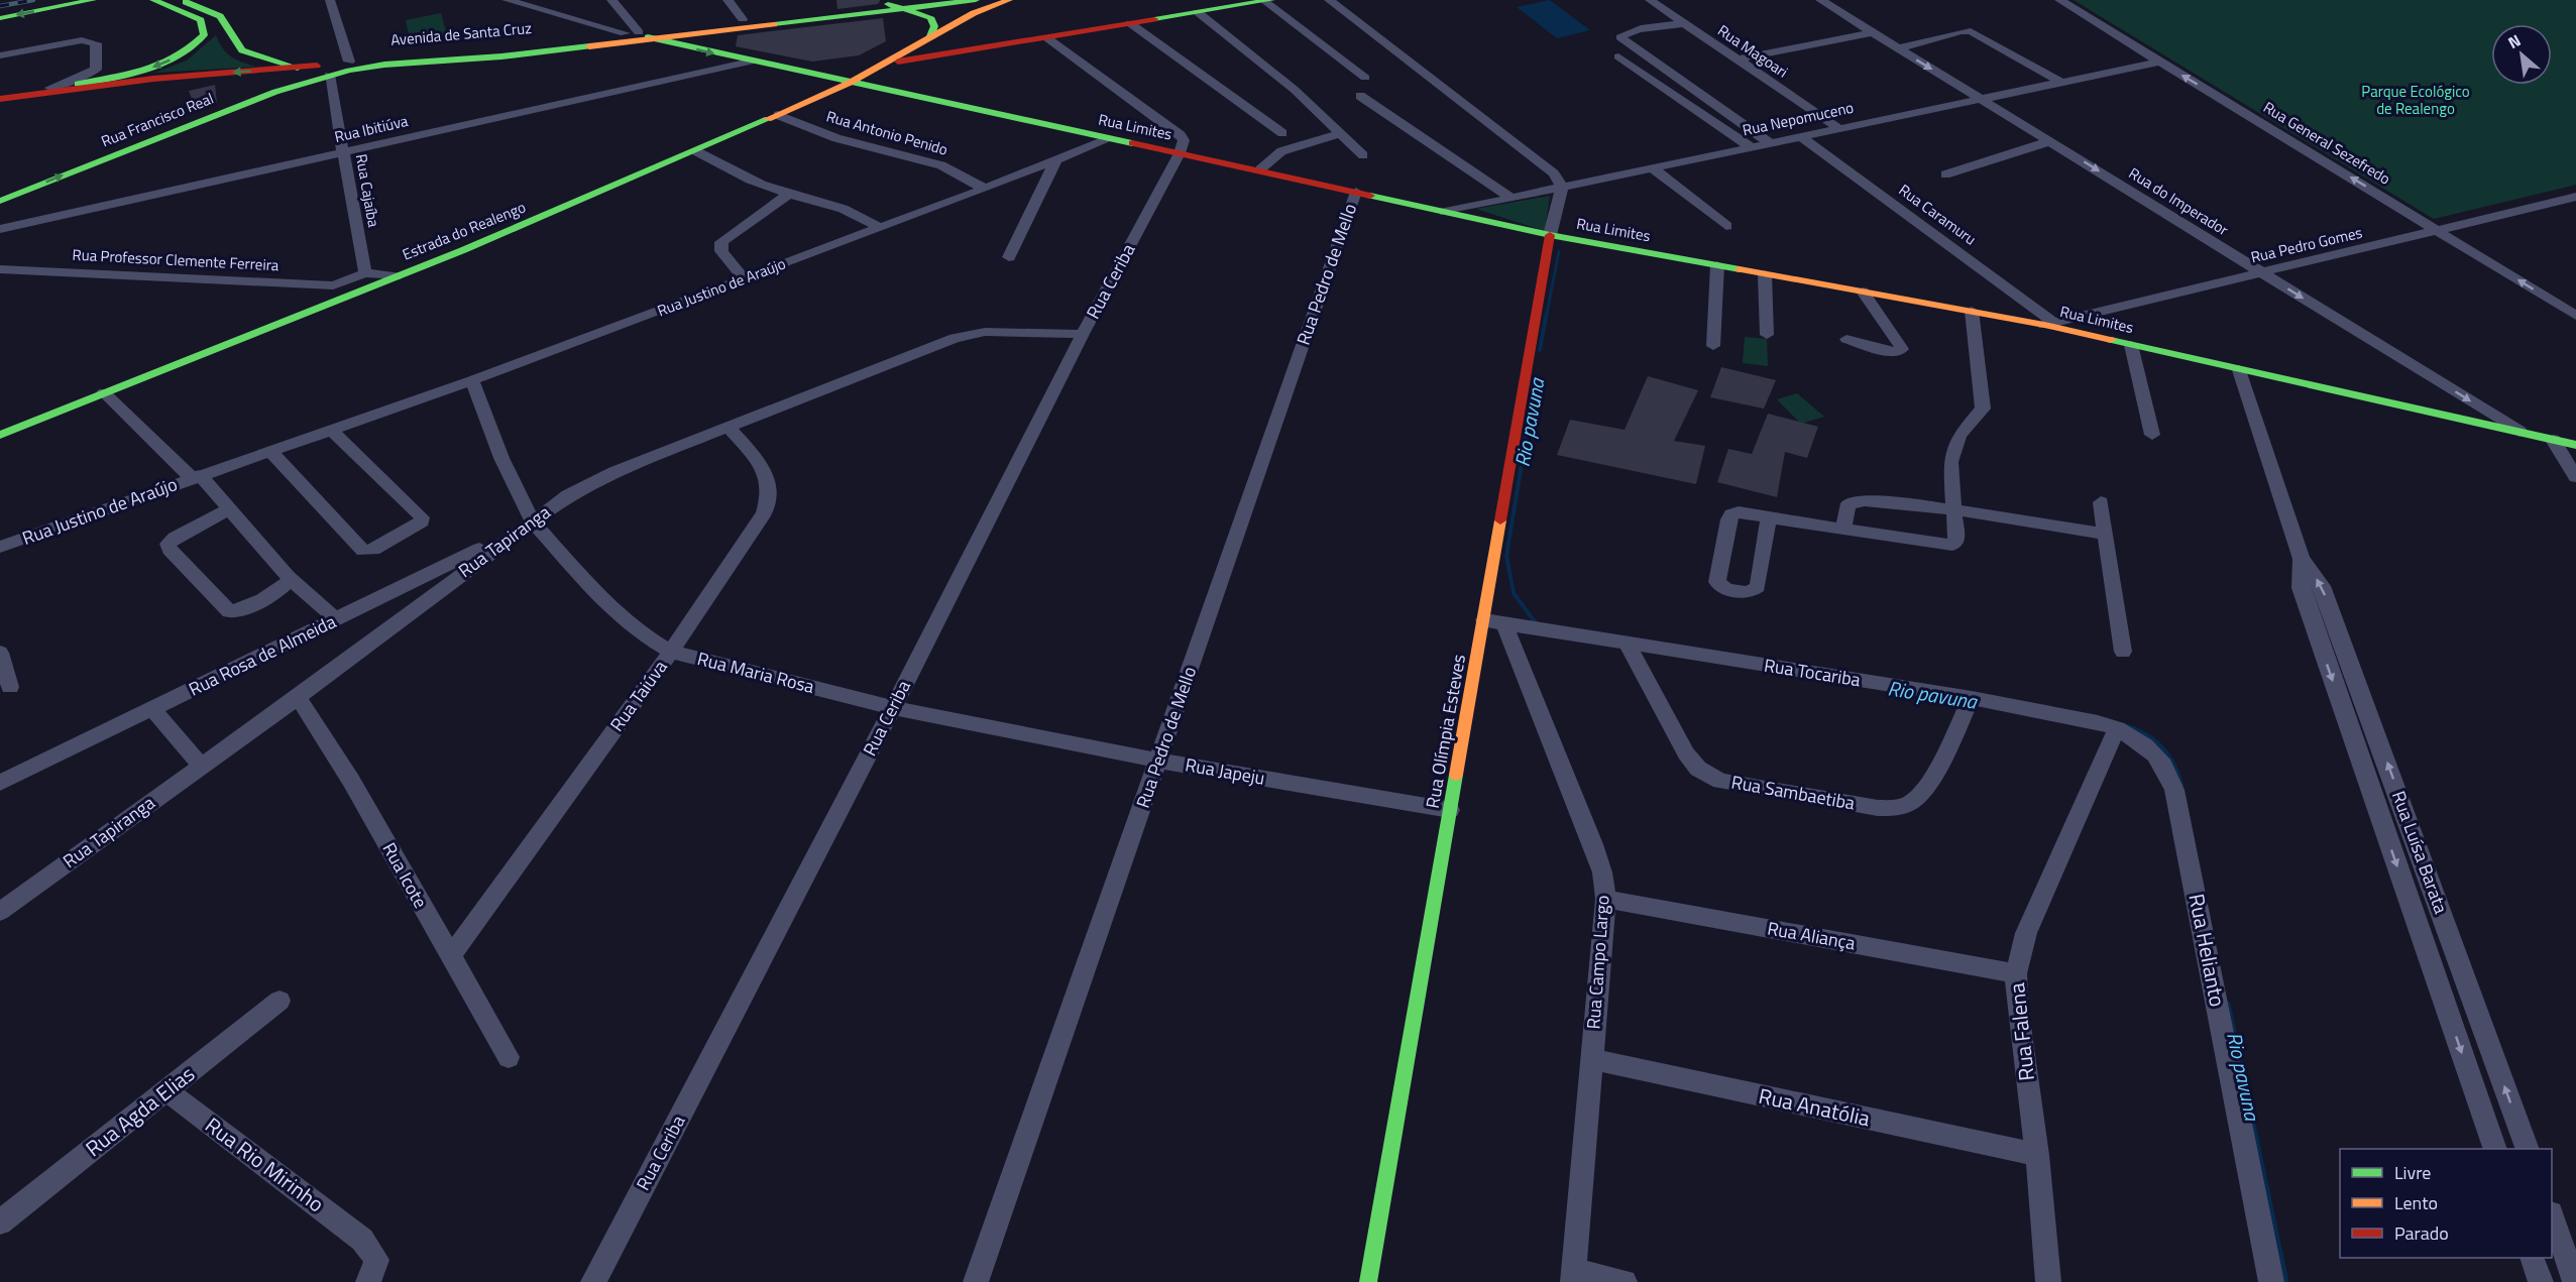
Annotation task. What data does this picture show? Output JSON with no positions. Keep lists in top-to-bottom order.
{
  "streets": {
    "street": [
      "Avenida de Santa Cruz",
      "Rua Magoari",
      "Rua Nepomuceno",
      "Rua Francisco Real",
      "Rua Limites",
      "Rua Ibitiúva",
      "Rua Antonio Penido",
      "Rua General Sezefredo",
      "Rua Cajaíba",
      "Rua do Imperador",
      "Rua Caramuru",
      "Estrada do Realengo",
      "Rua Pedro Gomes",
      "Rua Professor Clemente Ferreira",
      "Rua Pedro de Mello",
      "Rua Ceriba",
      "Rua Justino de Araújo",
      "Rua Tapiranga",
      "Rua Rosa de Almeida",
      "Rua Maria Rosa",
      "Rua Tocariba",
      "Rua Taiúva",
      "Rua Olímpia Esteves",
      "Rua Japeju",
      "Rua Sambaetiba",
      "Rua Luísa Barata",
      "Rua Icote",
      "Rua Aliança",
      "Rua Helianto",
      "Rua Campo Largo",
      "Rua Falena",
      "Rua Anatólia",
      "Rua Agda Elias",
      "Rua Rio Mirinho"
    ]
  },
  "crossings": [
    ["Avenida de Santa Cruz", "Rua Francisco Real"],
    ["Avenida de Santa Cruz", "Rua Limites"],
    ["Avenida de Santa Cruz", "Rua Cajaíba"],
    ["Rua Magoari", "Rua Nepomuceno"],
    ["Rua Nepomuceno", "Rua Limites"],
    ["Rua Nepomuceno", "Rua General Sezefredo"],
    ["Rua Nepomuceno", "Rua do Imperador"],
    ["Rua Nepomuceno", "Rua Caramuru"],
    ["Rua Nepomuceno", "Rua Olímpia Esteves"],
    ["Rua Francisco Real", "Rua Cajaíba"],
    ["Rua Limites", "Rua Ibitiúva"],
    ["Rua Limites", "Rua do Imperador"],
    ["Rua Limites", "Rua Caramuru"],
    ["Rua Limites", "Estrada do Realengo"],
    ["Rua Limites", "Rua Pedro Gomes"],
    ["Rua Limites", "Rua Pedro de Mello"],
    ["Rua Limites", "Rua Ceriba"],
    ["Rua Limites", "Rua Justino de Araújo"],
    ["Rua Limites", "Rua Olímpia Esteves"],
    ["Rua Limites", "Rua Luísa Barata"],
    ["Rua Ibitiúva", "Rua Cajaíba"],
    ["Rua Antonio Penido", "Estrada do Realengo"],
    ["Rua Antonio Penido", "Rua Justino de Araújo"],
    ["Rua General Sezefredo", "Rua Pedro Gomes"],
    ["Rua do Imperador", "Rua Pedro Gomes"],
    ["Rua Caramuru", "Rua Pedro Gomes"],
    ["Rua Pedro de Mello", "Rua Japeju"],
    ["Rua Ceriba", "Rua Tapiranga"],
    ["Rua Ceriba", "Rua Maria Rosa"],
    ["Rua Ceriba", "Rua Japeju"],
    ["Rua Justino de Araújo", "Rua Rosa de Almeida"],
    ["Rua Justino de Araújo", "Rua Maria Rosa"],
    ["Rua Tapiranga", "Rua Rosa de Almeida"],
    ["Rua Tapiranga", "Rua Maria Rosa"],
    ["Rua Tapiranga", "Rua Taiúva"],
    ["Rua Tapiranga", "Rua Icote"],
    ["Rua Rosa de Almeida", "Rua Maria Rosa"],
    ["Rua Maria Rosa", "Rua Taiúva"],
    ["Rua Maria Rosa", "Rua Japeju"],
    ["Rua Tocariba", "Rua Olímpia Esteves"],
    ["Rua Tocariba", "Rua Sambaetiba"],
    ["Rua Tocariba", "Rua Helianto"],
    ["Rua Tocariba", "Rua Campo Largo"],
    ["Rua Tocariba", "Rua Falena"],
    ["Rua Taiúva", "Rua Icote"],
    ["Rua Olímpia Esteves", "Rua Japeju"],
    ["Rua Olímpia Esteves", "Rua Campo Largo"],
    ["Rua Aliança", "Rua Campo Largo"],
    ["Rua Aliança", "Rua Falena"],
    ["Rua Campo Largo", "Rua Anatólia"],
    ["Rua Falena", "Rua Anatólia"],
    ["Rua Agda Elias", "Rua Rio Mirinho"]
  ],
  "one_way": ["Rua Francisco Real", "Rua General Sezefredo", "Rua do Imperador"],
  "water": ["Rio pavuna"],
  "parks": ["Parque Ecológico de Realengo"],
  "legend": ["Livre", "Lento", "Parado"],
  "north": "top left"
}
